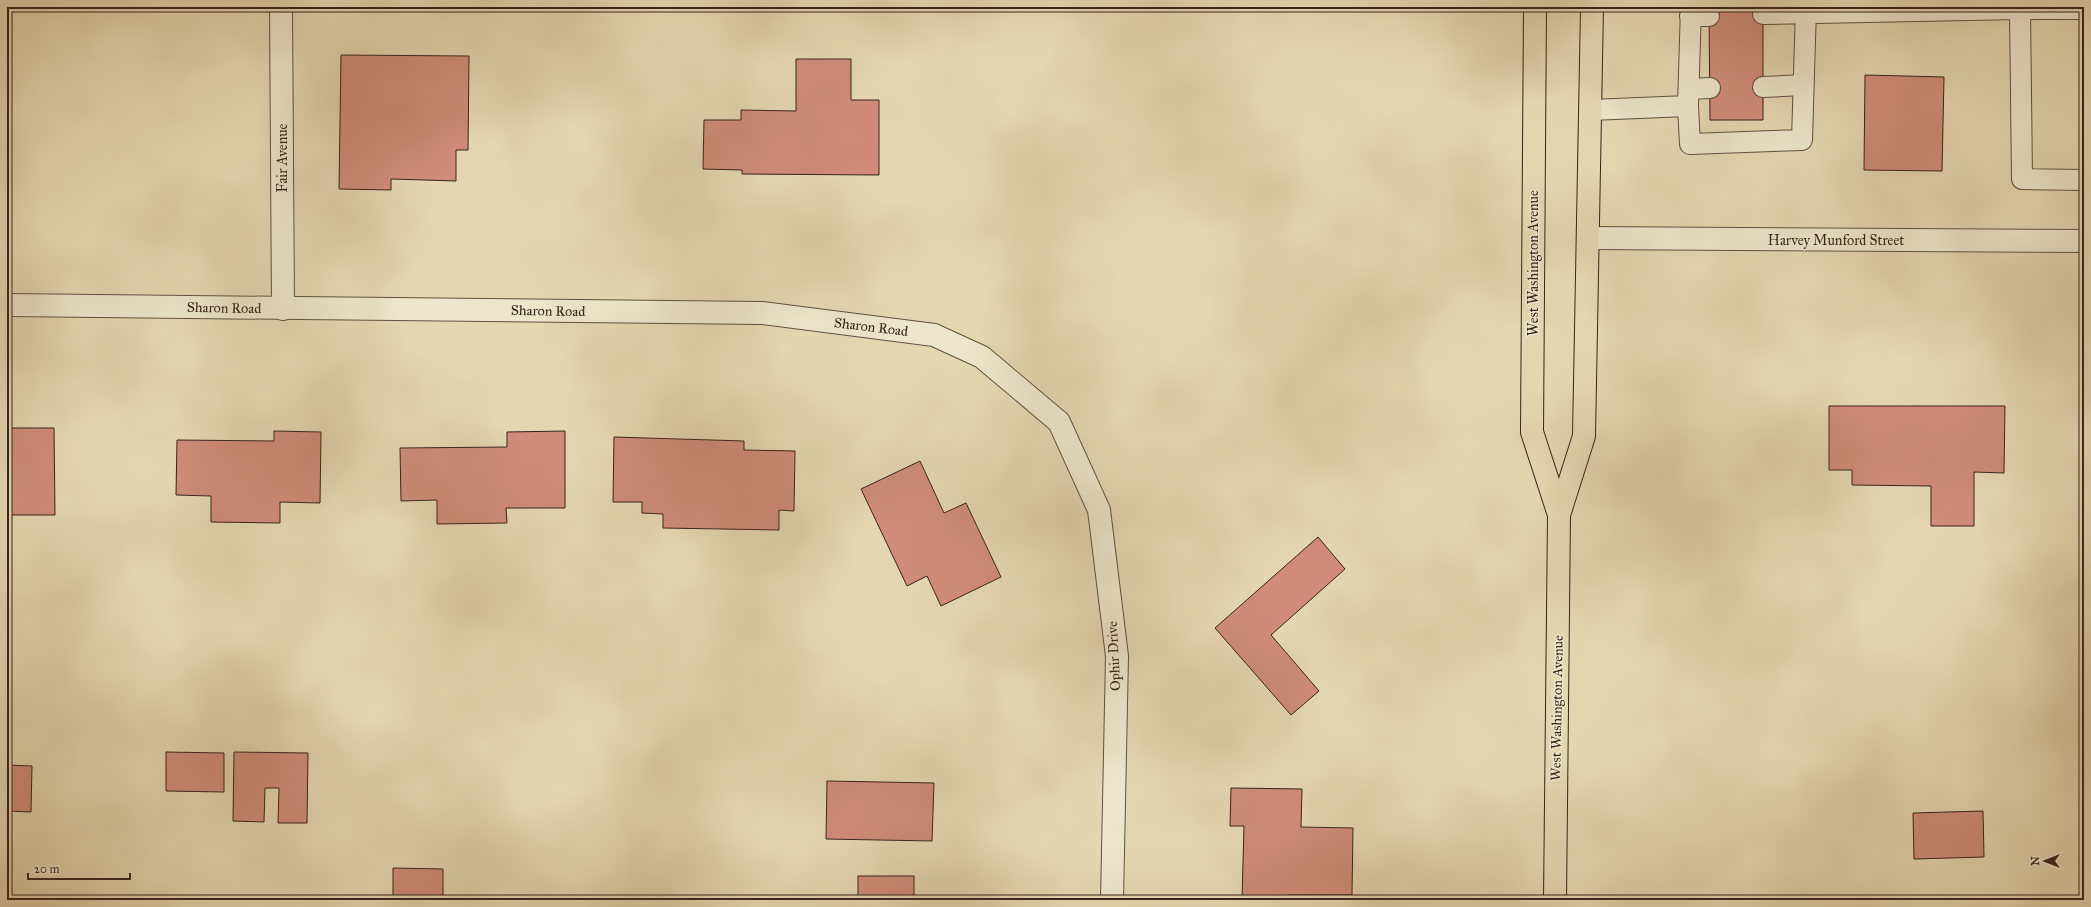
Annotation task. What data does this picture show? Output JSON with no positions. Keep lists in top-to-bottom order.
{
  "streets": {
    "main road": ["West Washington Avenue"],
    "street": [
      "Fair Avenue",
      "Harvey Munford Street",
      "Sharon Road",
      "Ophir Drive"
    ]
  },
  "crossings": [
    ["Fair Avenue", "Sharon Road"],
    ["Harvey Munford Street", "West Washington Avenue"],
    ["Sharon Road", "Ophir Drive"]
  ],
  "scale_bar": "20 m",
  "north": "left"
}
